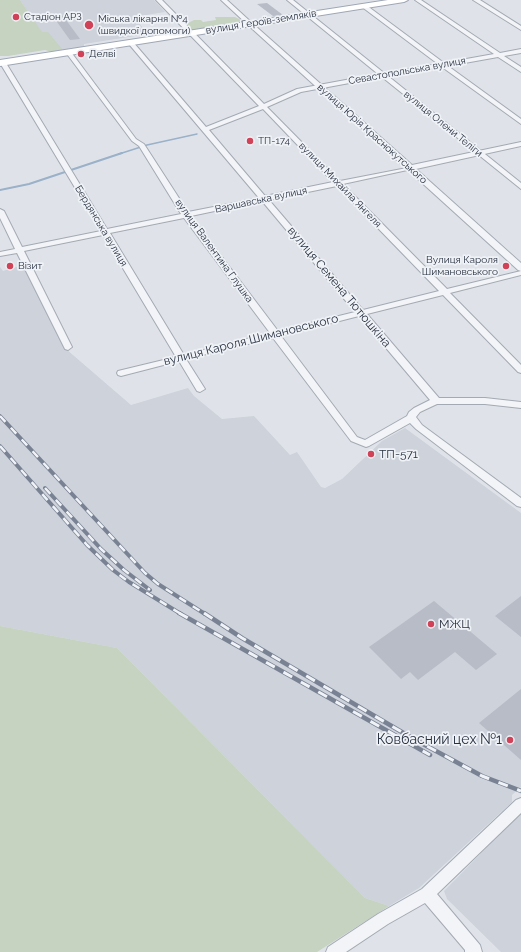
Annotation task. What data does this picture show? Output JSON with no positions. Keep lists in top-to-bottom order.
{
  "streets": {
    "main road": ["вулиця Героїв-земляків"],
    "street": [
      "Севастопольська вулиця",
      "вулиця Олени Теліги",
      "вулиця Юрія Краснокутського",
      "вулиця Михайла Янгеля",
      "Варшавська вулиця",
      "Бердянська вулиця",
      "вулиця Валентина Глушка",
      "вулиця Семена Тютюшкіна",
      "вулиця Кароля Шимановського"
    ]
  },
  "crossings": [
    ["вулиця Героїв-земляків", "вулиця Олени Теліги"],
    ["вулиця Героїв-земляків", "вулиця Юрія Краснокутського"],
    ["вулиця Героїв-земляків", "вулиця Михайла Янгеля"],
    ["вулиця Героїв-земляків", "Бердянська вулиця"],
    ["вулиця Героїв-земляків", "вулиця Валентина Глушка"],
    ["вулиця Героїв-земляків", "вулиця Семена Тютюшкіна"],
    ["Севастопольська вулиця", "вулиця Олени Теліги"],
    ["Севастопольська вулиця", "вулиця Юрія Краснокутського"],
    ["Севастопольська вулиця", "вулиця Михайла Янгеля"],
    ["Севастопольська вулиця", "вулиця Семена Тютюшкіна"],
    ["вулиця Олени Теліги", "Варшавська вулиця"],
    ["вулиця Юрія Краснокутського", "Варшавська вулиця"],
    ["вулиця Михайла Янгеля", "Варшавська вулиця"],
    ["вулиця Михайла Янгеля", "вулиця Кароля Шимановського"],
    ["Варшавська вулиця", "Бердянська вулиця"],
    ["Варшавська вулиця", "вулиця Валентина Глушка"],
    ["Варшавська вулиця", "вулиця Семена Тютюшкіна"],
    ["Бердянська вулиця", "вулиця Кароля Шимановського"],
    ["вулиця Валентина Глушка", "вулиця Кароля Шимановського"],
    ["вулиця Семена Тютюшкіна", "вулиця Кароля Шимановського"]
  ],
  "places": [
    "Стадіон АРЗ",
    "Міська лікарня №4 (швидкої допомоги)",
    "Делві",
    "ТП-174",
    "Візит",
    "Вулиця Кароля Шимановського",
    "ТП-571",
    "МЖЦ",
    "Ковбасний цех №1"
  ]
}
